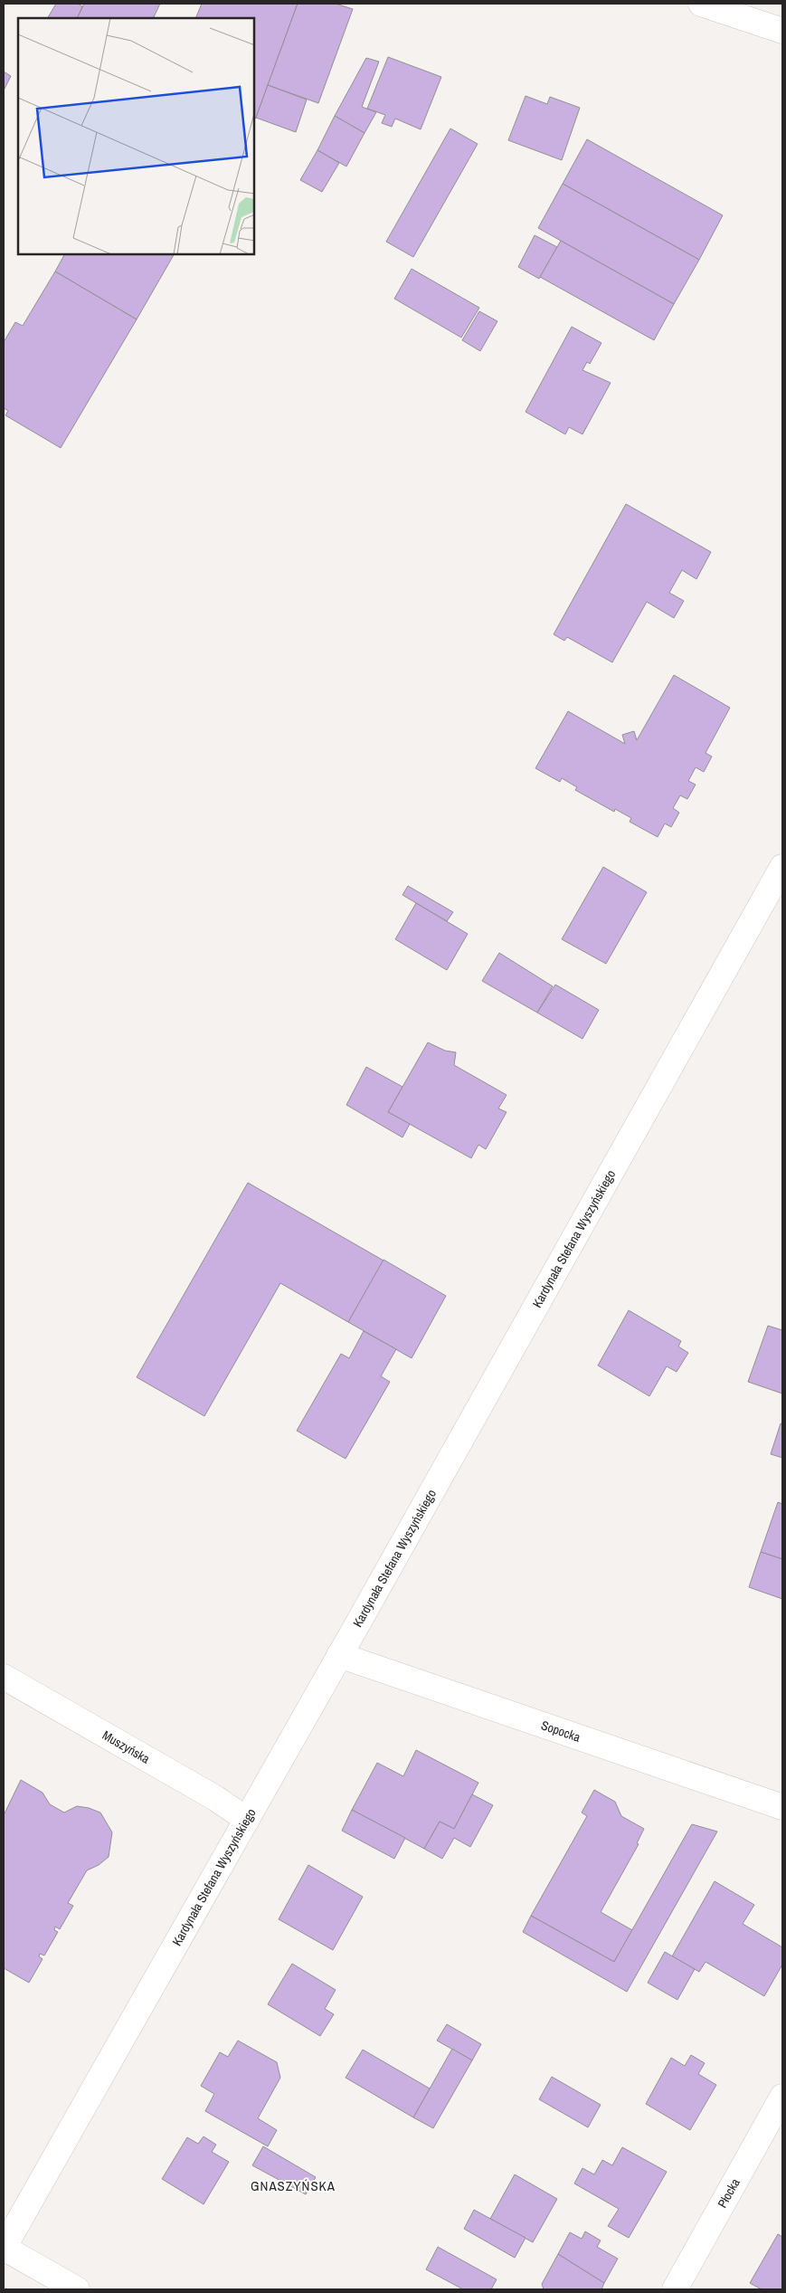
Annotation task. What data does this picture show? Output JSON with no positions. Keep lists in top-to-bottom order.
{
  "streets": {
    "street": [
      "Kardynała Stefana Wyszyńskiego",
      "Sopocka",
      "Muszyńska",
      "Płocka"
    ]
  },
  "crossings": [
    ["Kardynała Stefana Wyszyńskiego", "Sopocka"],
    ["Kardynała Stefana Wyszyńskiego", "Muszyńska"]
  ],
  "districts": ["GNASZYŃSKA"]
}
